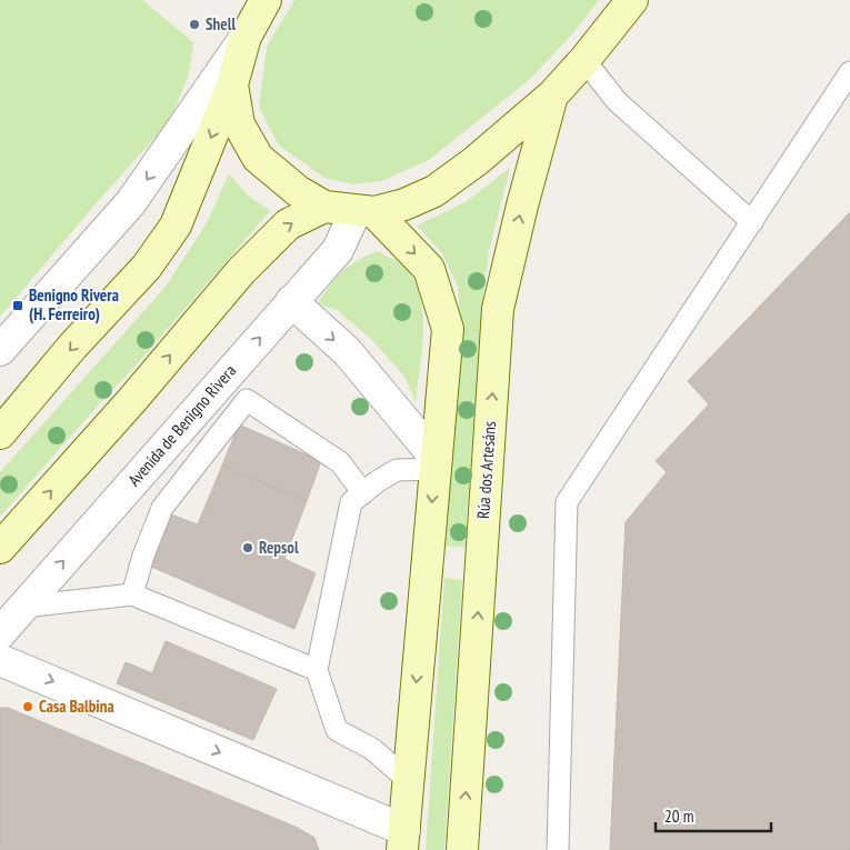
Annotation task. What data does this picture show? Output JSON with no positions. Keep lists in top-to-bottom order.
{
  "streets": {
    "main road": ["Rúa dos Artesáns"],
    "street": ["Avenida de Benigno Rivera"]
  },
  "places": {
    "other": ["Shell", "Repsol", "Casa Balbina"],
    "transit": ["Benigno Rivera (H. Ferreiro)"]
  },
  "scale_bar": "20 m"
}
